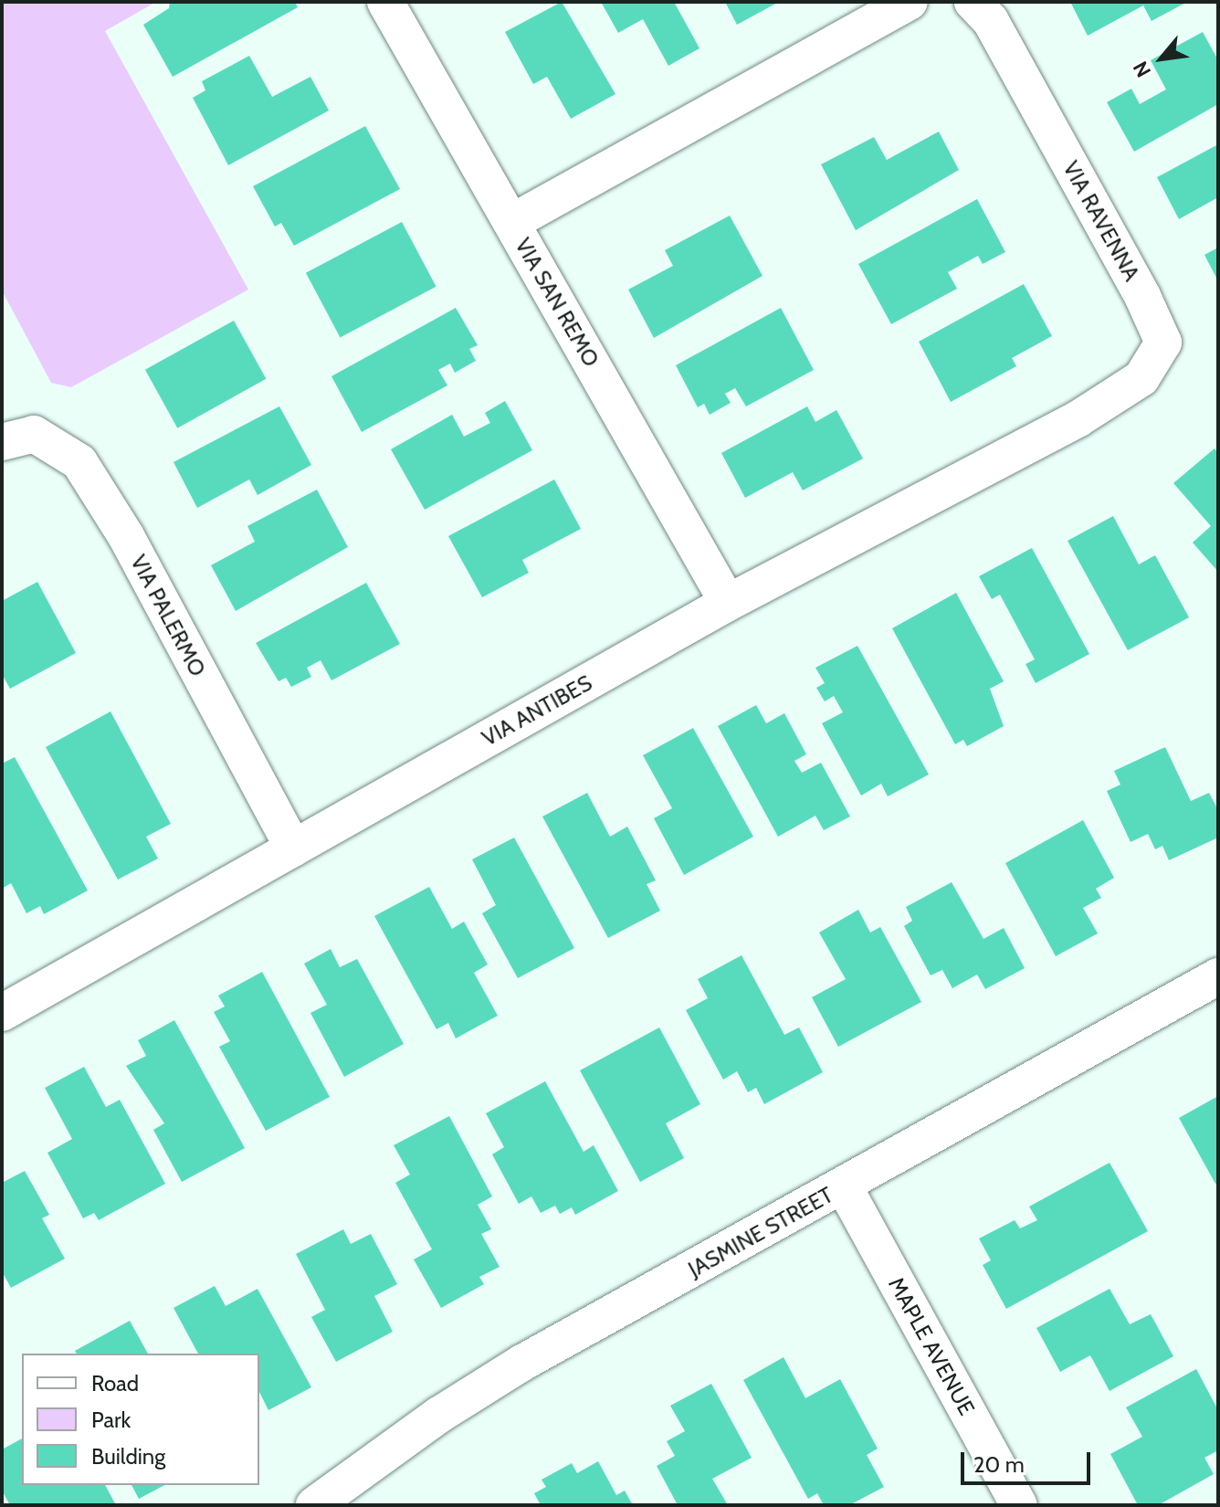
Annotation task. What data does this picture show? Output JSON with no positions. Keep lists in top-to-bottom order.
{
  "streets": {
    "street": [
      "VIA RAVENNA",
      "VIA SAN REMO",
      "VIA PALERMO",
      "VIA ANTIBES",
      "JASMINE STREET",
      "MAPLE AVENUE"
    ]
  },
  "crossings": [
    ["VIA RAVENNA", "VIA ANTIBES"],
    ["VIA SAN REMO", "VIA ANTIBES"],
    ["VIA PALERMO", "VIA ANTIBES"],
    ["JASMINE STREET", "MAPLE AVENUE"]
  ],
  "legend": ["Road", "Park", "Building"],
  "scale_bar": "20 m",
  "north": "bottom left"
}
